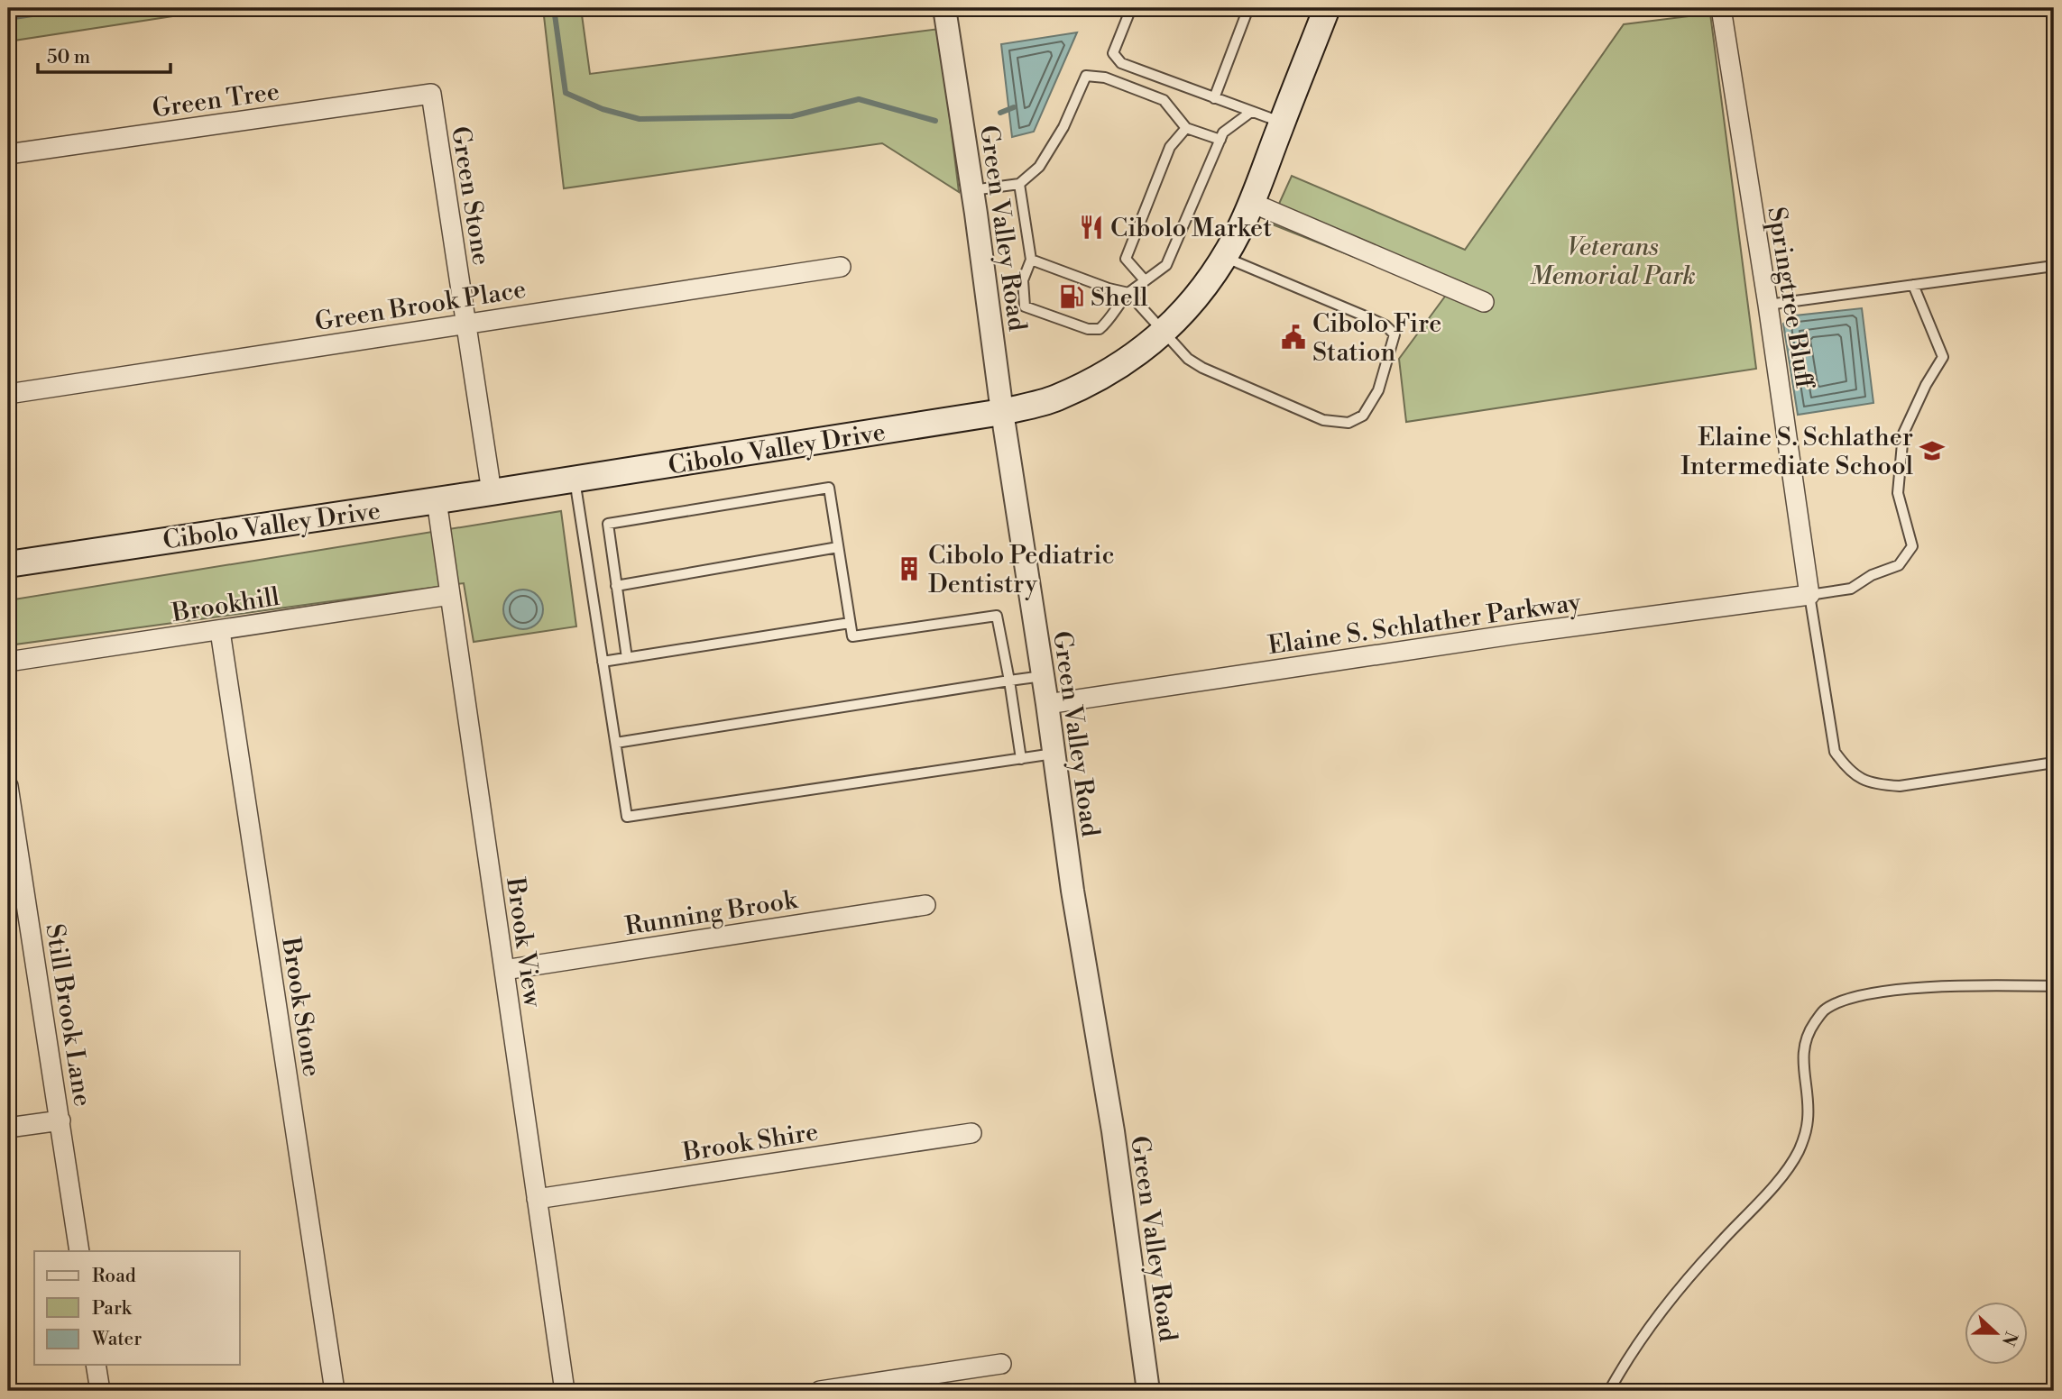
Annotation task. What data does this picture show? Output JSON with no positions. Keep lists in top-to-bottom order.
{
  "streets": {
    "main road": ["Cibolo Valley Drive"],
    "street": [
      "Green Tree",
      "Green Stone",
      "Green Valley Road",
      "Springtree Bluff",
      "Green Brook Place",
      "Brookhill",
      "Elaine S. Schlather Parkway",
      "Running Brook",
      "Brook View",
      "Brook Stone",
      "Still Brook Lane",
      "Brook Shire"
    ]
  },
  "crossings": [
    ["Green Tree", "Green Stone"],
    ["Green Stone", "Green Brook Place"],
    ["Green Stone", "Cibolo Valley Drive"],
    ["Green Valley Road", "Cibolo Valley Drive"],
    ["Green Valley Road", "Elaine S. Schlather Parkway"],
    ["Springtree Bluff", "Elaine S. Schlather Parkway"],
    ["Cibolo Valley Drive", "Brook View"],
    ["Brookhill", "Brook View"],
    ["Brookhill", "Brook Stone"],
    ["Running Brook", "Brook View"],
    ["Brook View", "Brook Shire"]
  ],
  "parks": ["Veterans Memorial Park"],
  "places": {
    "restaurant": ["Cibolo Market"],
    "fuel station": ["Shell"],
    "public building": ["Cibolo Fire Station"],
    "school or university": ["Elaine S. Schlather Intermediate School"],
    "building": ["Cibolo Pediatric Dentistry"]
  },
  "legend": ["Road", "Park", "Water"],
  "scale_bar": "50 m",
  "north": "right"
}
